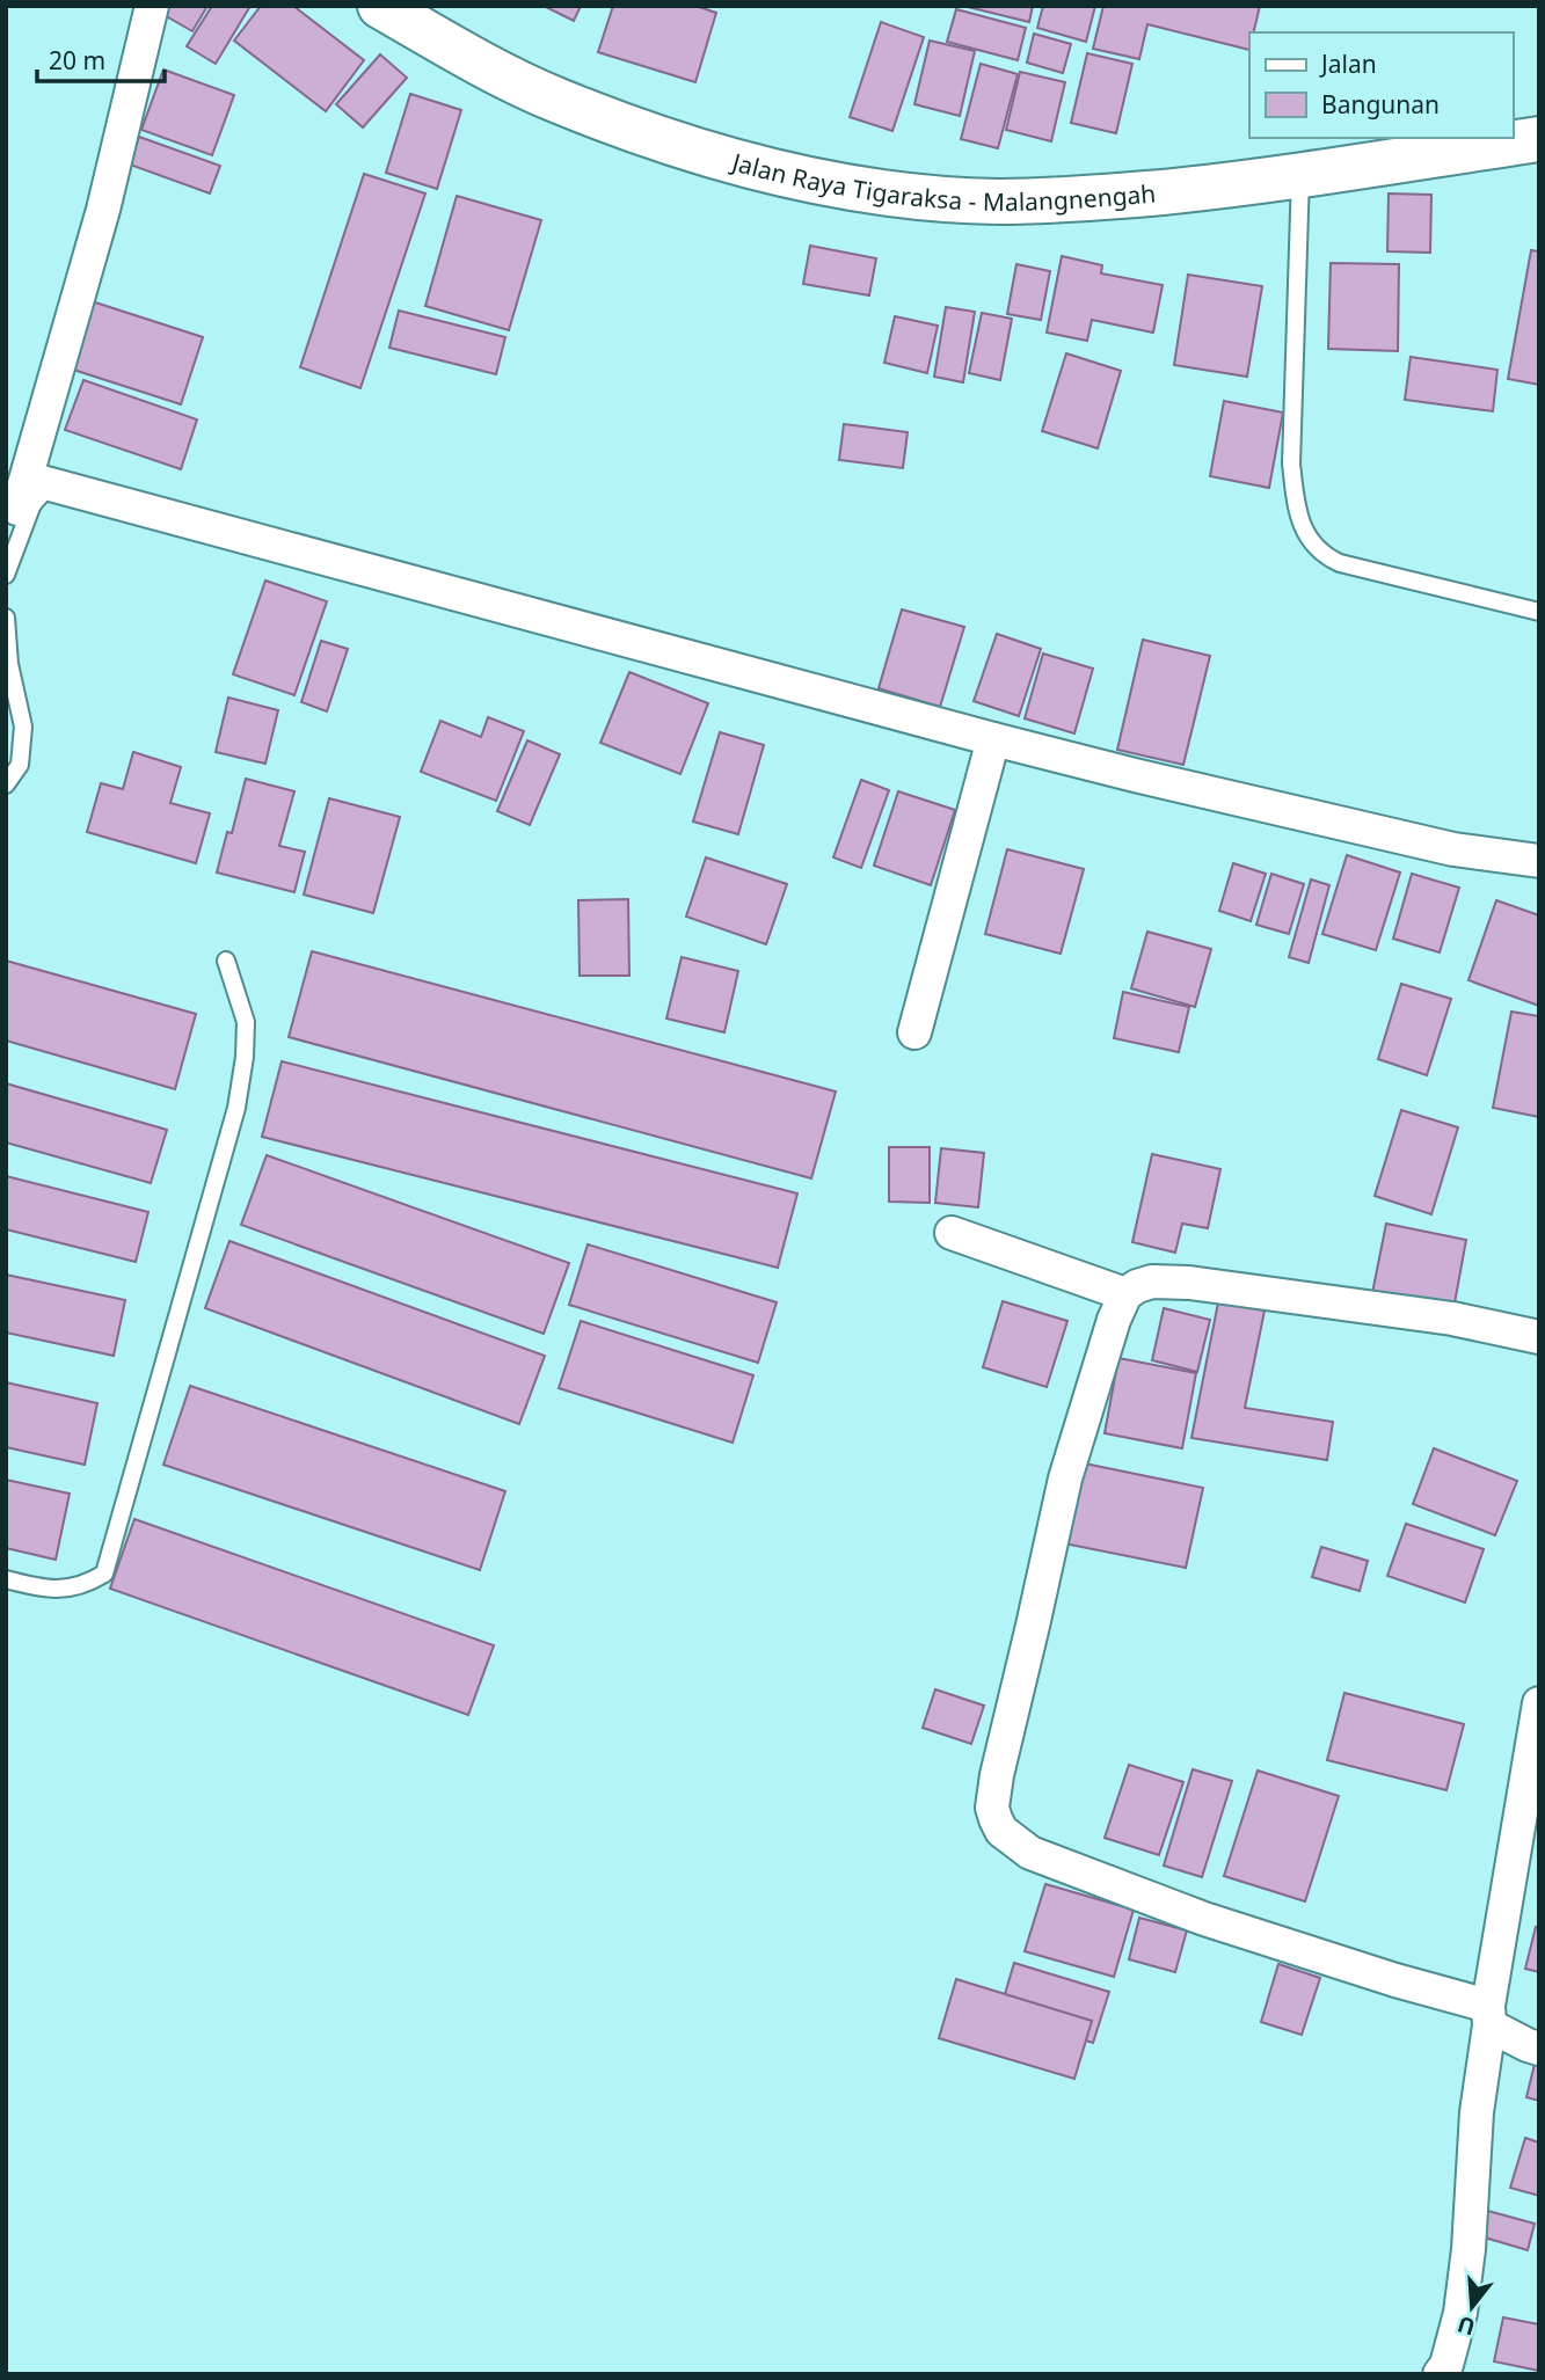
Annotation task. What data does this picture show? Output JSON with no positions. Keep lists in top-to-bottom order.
{
  "streets": {
    "main road": ["Jalan Raya Tigaraksa - Malangnengah"]
  },
  "legend": ["Jalan", "Bangunan"],
  "scale_bar": "20 m",
  "north": "bottom"
}
